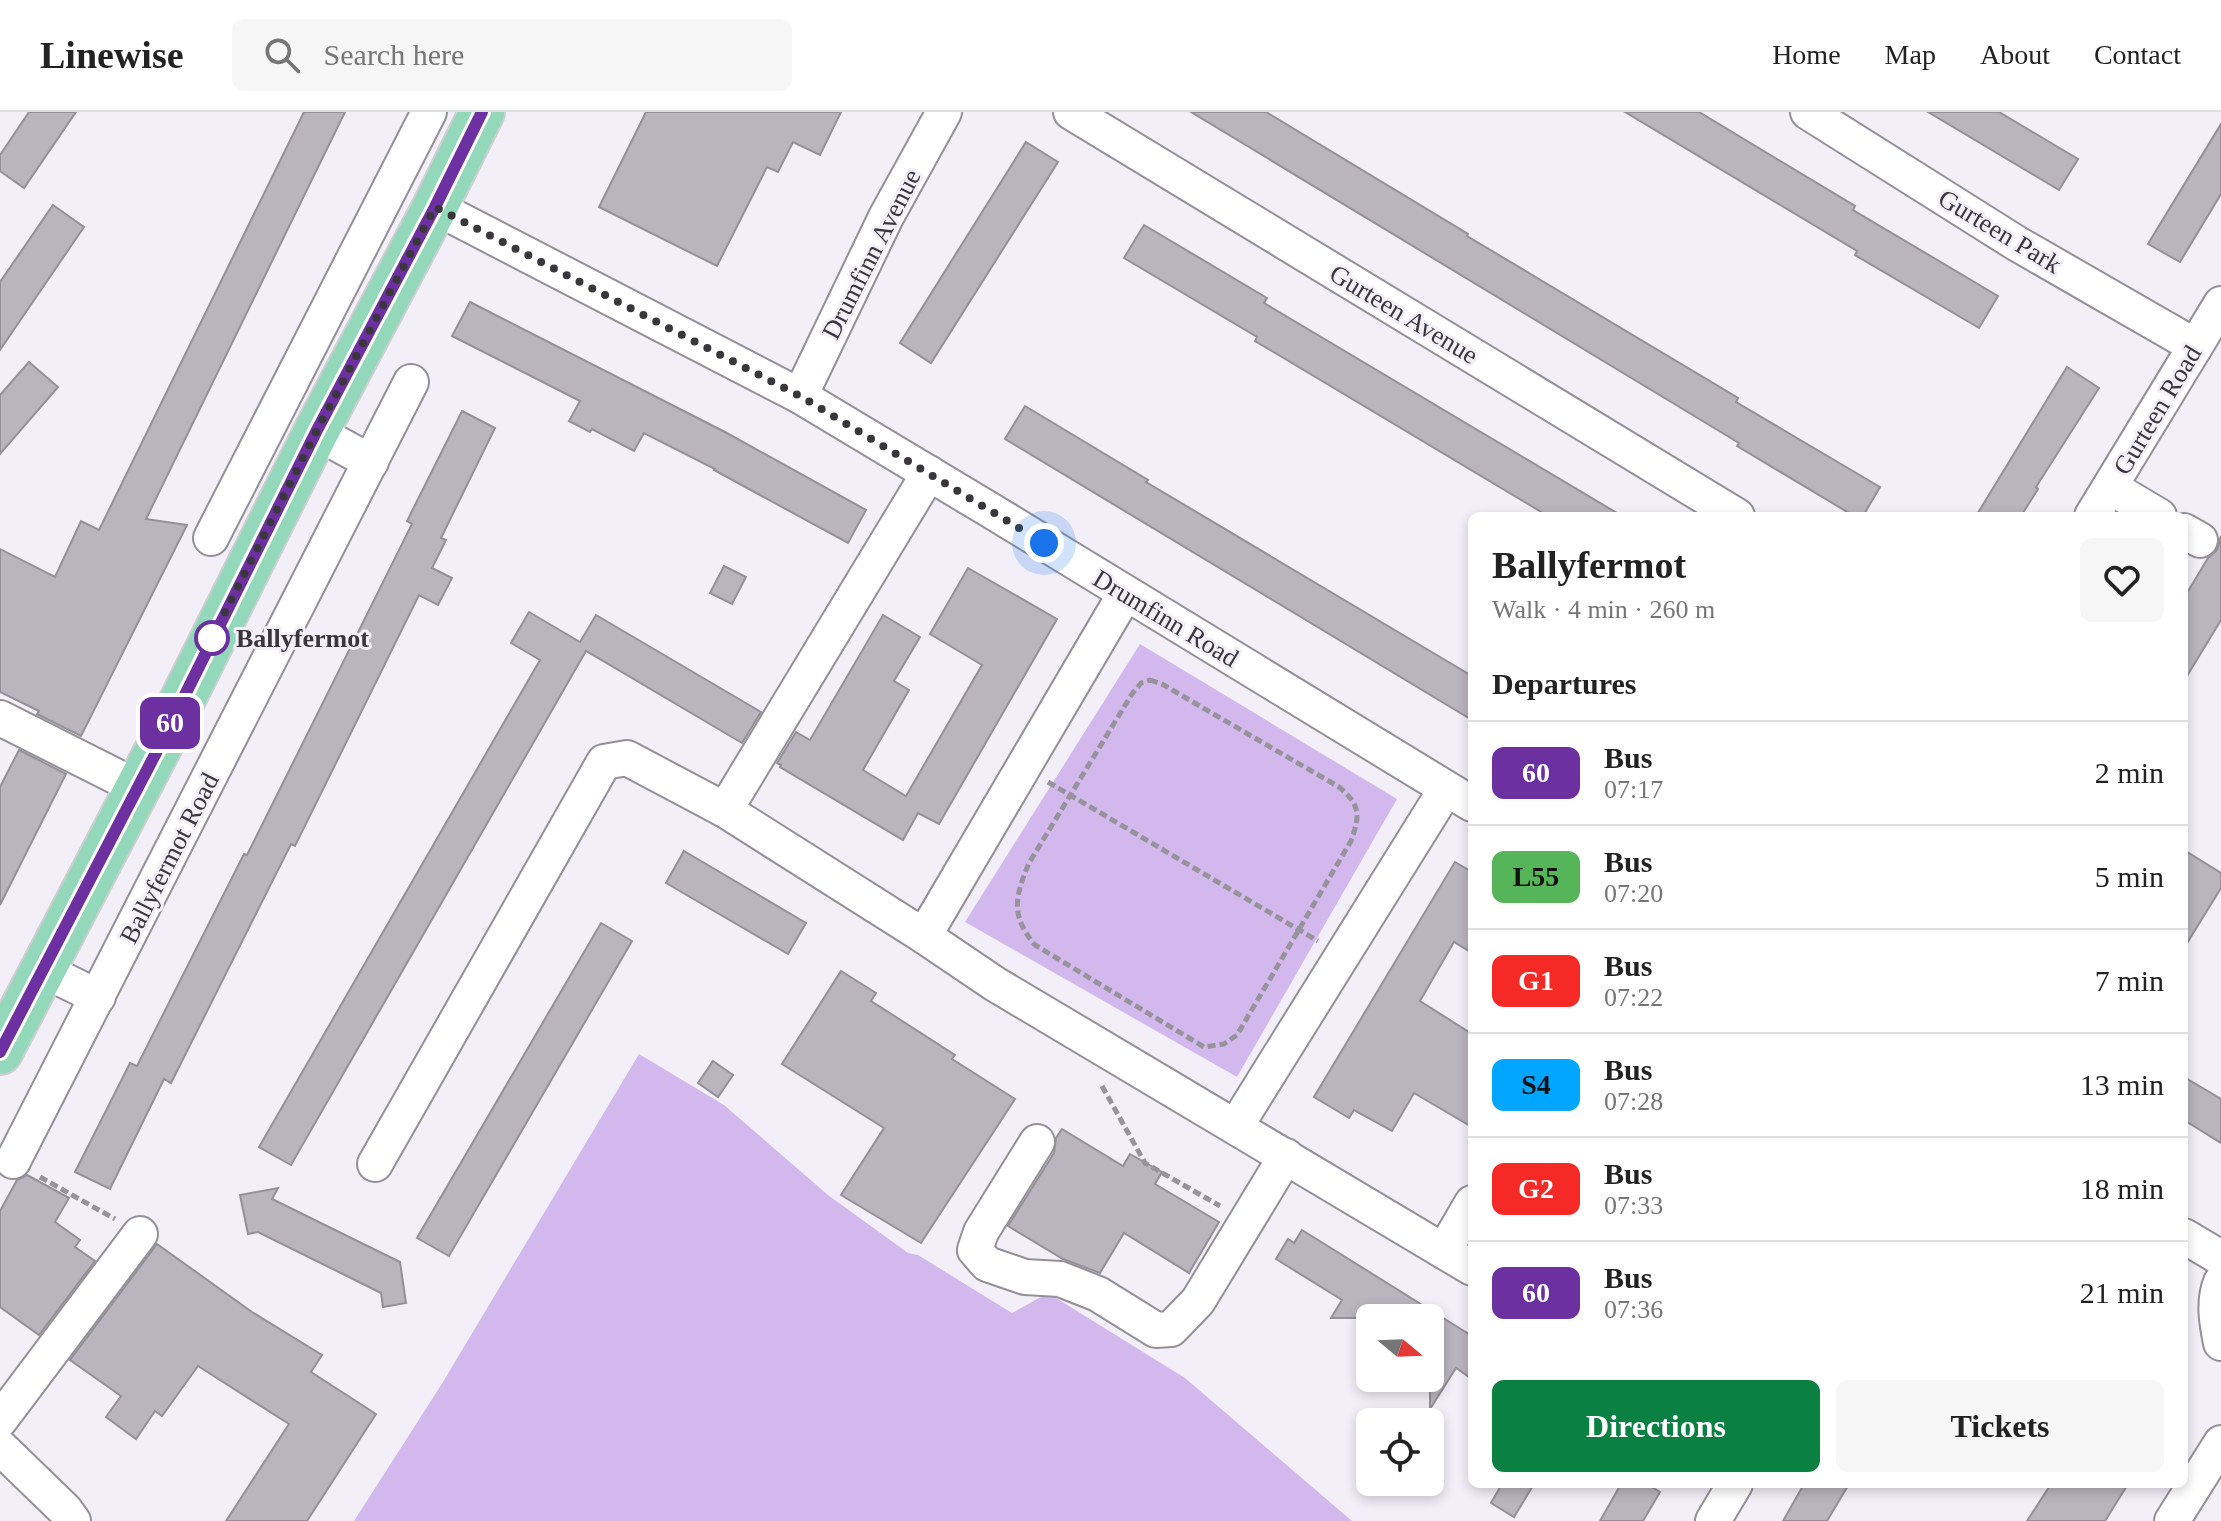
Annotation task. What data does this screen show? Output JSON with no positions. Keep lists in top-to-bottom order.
{
  "streets": {
    "street": [
      "Gurteen Park",
      "Drumfinn Avenue",
      "Gurteen Avenue",
      "Gurteen Road",
      "Drumfinn Road",
      "Ballyfermot Road"
    ]
  },
  "crossings": [
    ["Gurteen Park", "Gurteen Road"],
    ["Drumfinn Avenue", "Drumfinn Road"]
  ],
  "places": ["Ballyfermot"],
  "lines": ["bus line 60"],
  "north": "right",
  "page": {
    "header": "Linewise",
    "search": "Search here",
    "nav": [
      "Home",
      "Map",
      "About",
      "Contact"
    ],
    "on_map": "60",
    "heading": [
      ["Ballyfermot", "Walk · 4 min · 260 m"],
      "Departures"
    ],
    "list": [
      {
        "mark": "60",
        "name": "Bus",
        "note": "07:17",
        "value": "2 min"
      },
      {
        "mark": "L55",
        "name": "Bus",
        "note": "07:20",
        "value": "5 min"
      },
      {
        "mark": "G1",
        "name": "Bus",
        "note": "07:22",
        "value": "7 min"
      },
      {
        "mark": "S4",
        "name": "Bus",
        "note": "07:28",
        "value": "13 min"
      },
      {
        "mark": "G2",
        "name": "Bus",
        "note": "07:33",
        "value": "18 min"
      },
      {
        "mark": "60",
        "name": "Bus",
        "note": "07:36",
        "value": "21 min"
      }
    ],
    "buttons": ["Directions", "Tickets"]
  }
}
